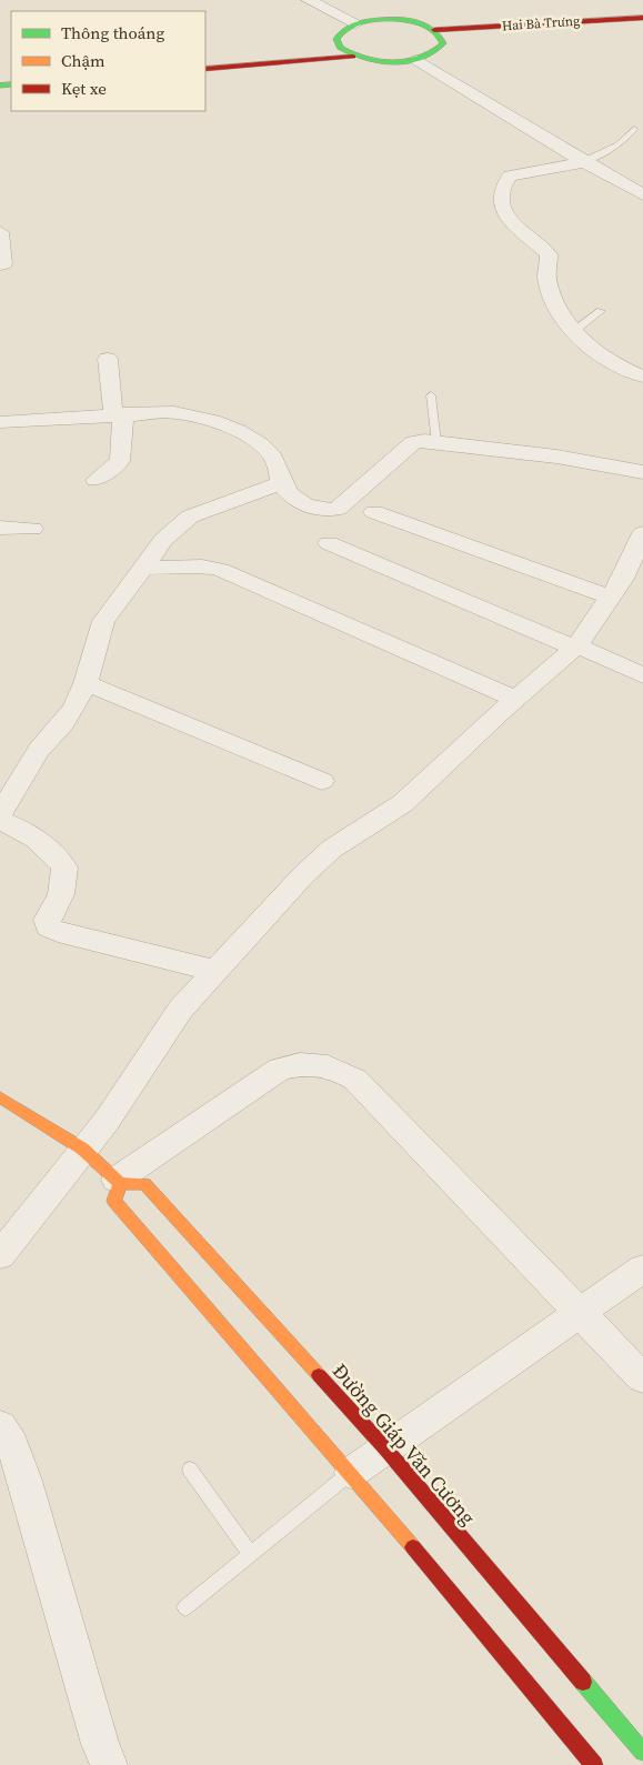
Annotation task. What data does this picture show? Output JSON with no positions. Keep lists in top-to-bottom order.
{
  "streets": {
    "street": ["Hai Bà Trưng", "Đường Giáp Văn Cương"]
  },
  "legend": ["Thông thoáng", "Chậm", "Kẹt xe"]
}
